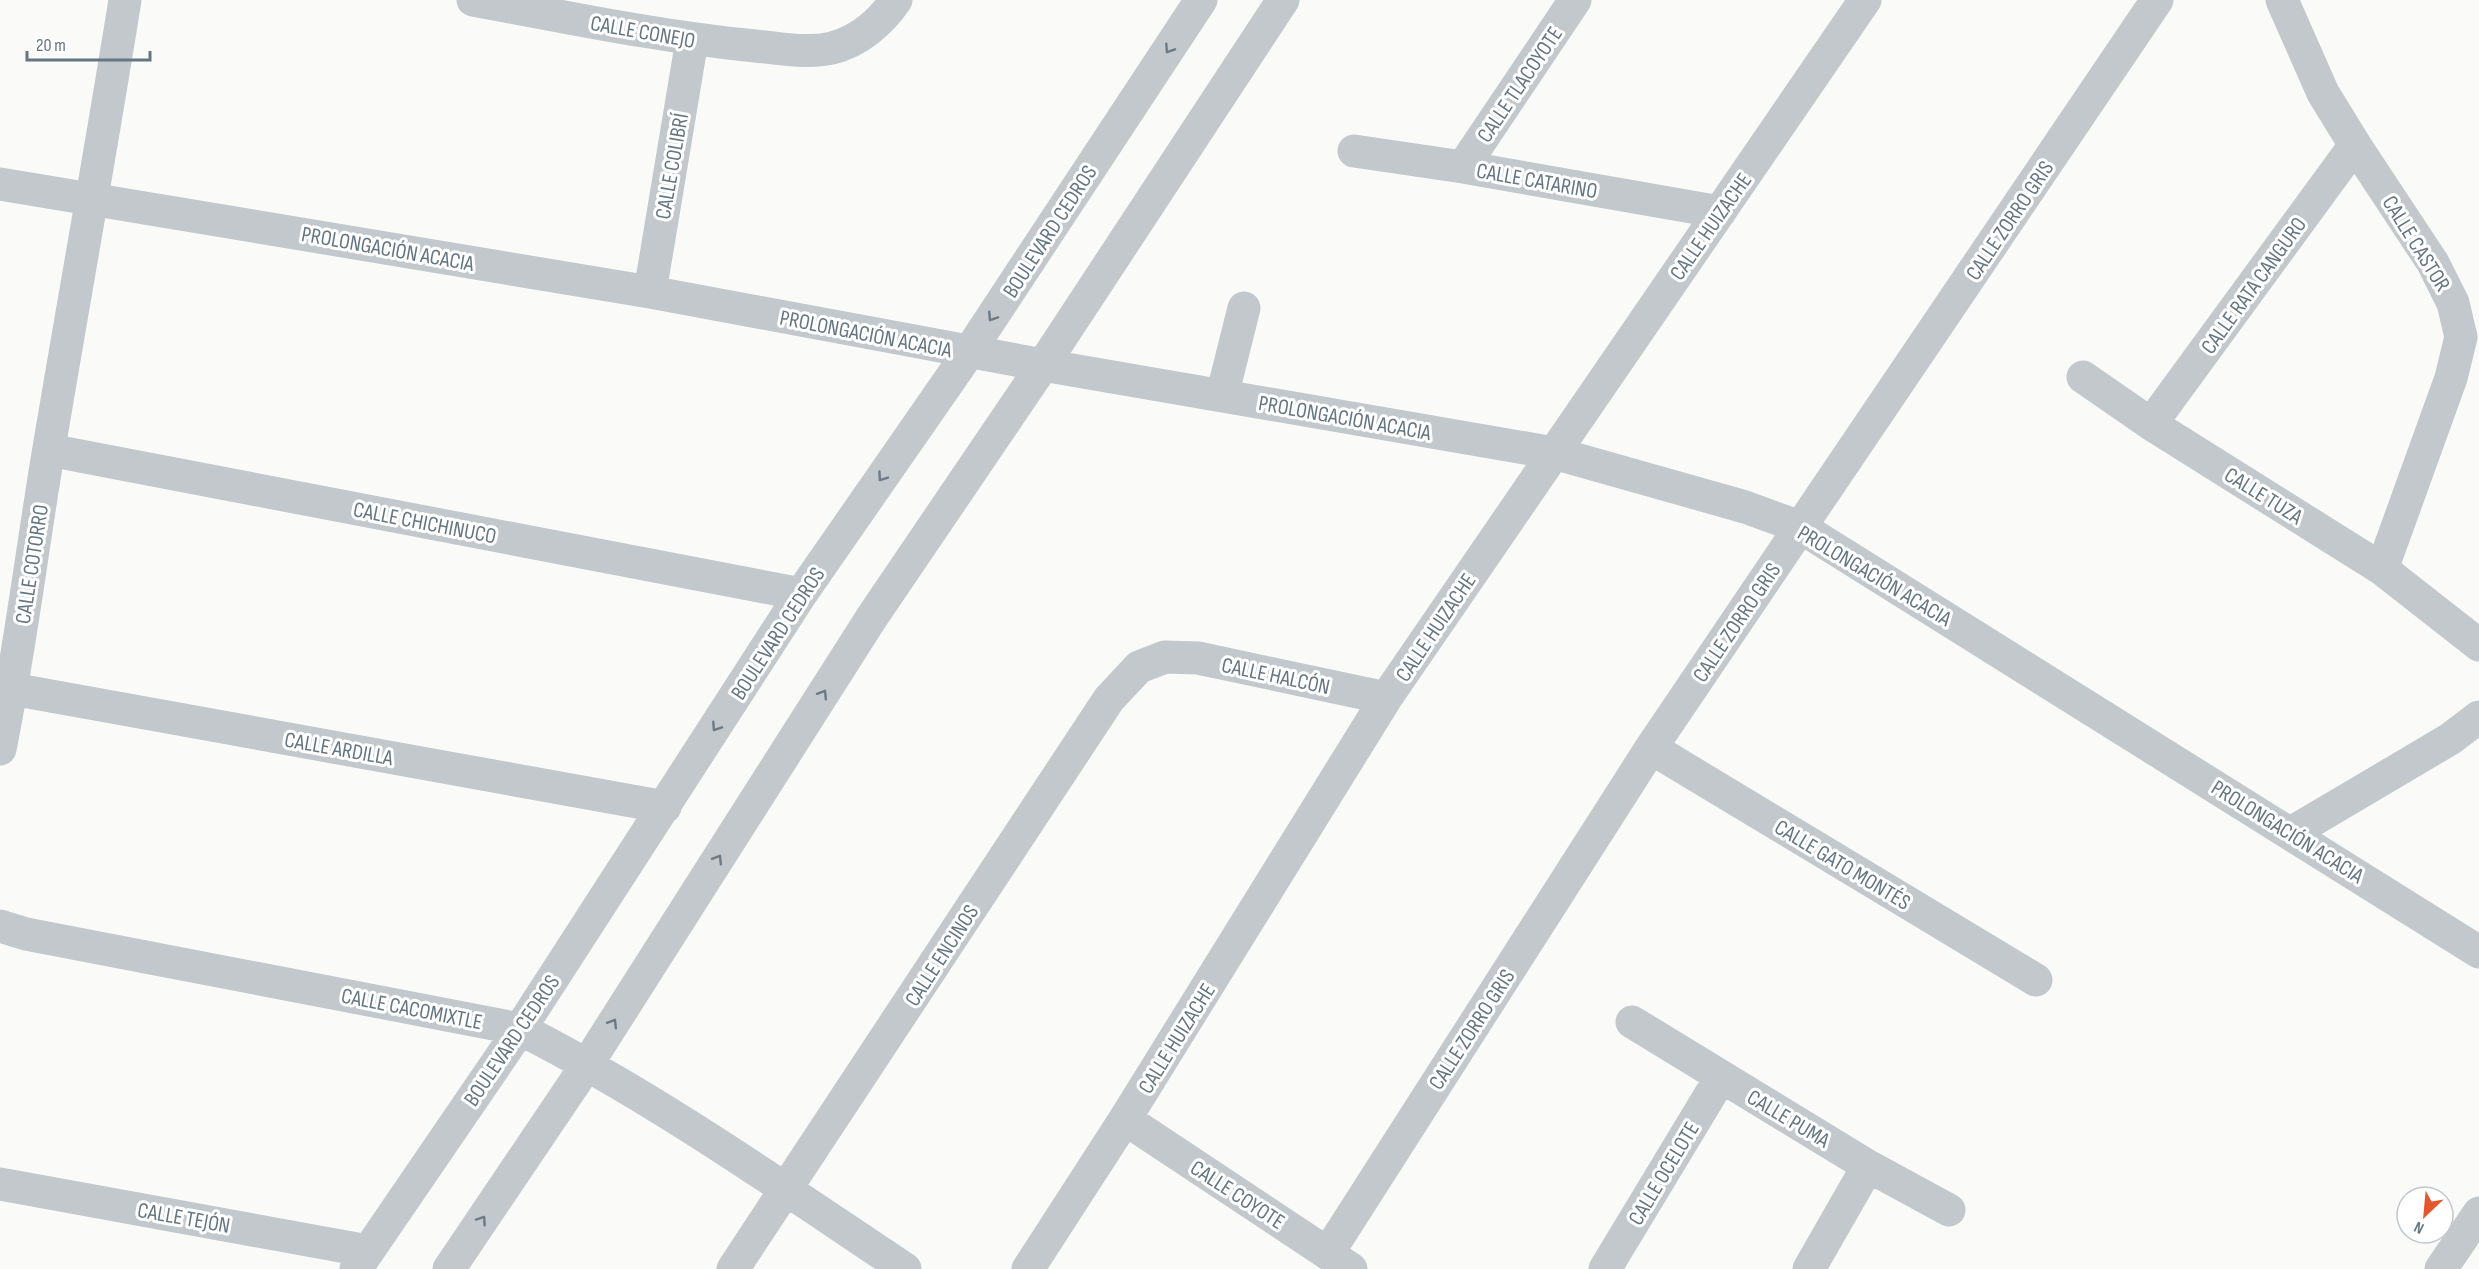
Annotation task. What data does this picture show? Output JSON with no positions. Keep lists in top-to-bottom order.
{
  "streets": {
    "street": [
      "CALLE CONEJO",
      "CALLE TLACOYOTE",
      "CALLE COLIBRÍ",
      "CALLE CATARINO",
      "CALLE ZORRO GRIS",
      "CALLE HUIZACHE",
      "BOULEVARD CEDROS",
      "CALLE CASTOR",
      "PROLONGACIÓN ACACIA",
      "CALLE RATA CANGURO",
      "CALLE TUZA",
      "CALLE CHICHINUCO",
      "CALLE COTORRO",
      "CALLE HALCÓN",
      "CALLE ARDILLA",
      "CALLE GATO MONTÉS",
      "CALLE ENCINOS",
      "CALLE CACOMIXTLE",
      "CALLE PUMA",
      "CALLE OCELOTE",
      "CALLE COYOTE",
      "CALLE TEJÓN"
    ]
  },
  "crossings": [
    ["CALLE CONEJO", "CALLE COLIBRÍ"],
    ["CALLE TLACOYOTE", "CALLE CATARINO"],
    ["CALLE COLIBRÍ", "PROLONGACIÓN ACACIA"],
    ["CALLE CATARINO", "CALLE HUIZACHE"],
    ["CALLE ZORRO GRIS", "PROLONGACIÓN ACACIA"],
    ["CALLE ZORRO GRIS", "CALLE GATO MONTÉS"],
    ["CALLE ZORRO GRIS", "CALLE COYOTE"],
    ["CALLE HUIZACHE", "PROLONGACIÓN ACACIA"],
    ["CALLE HUIZACHE", "CALLE HALCÓN"],
    ["CALLE HUIZACHE", "CALLE COYOTE"],
    ["BOULEVARD CEDROS", "PROLONGACIÓN ACACIA"],
    ["BOULEVARD CEDROS", "CALLE CHICHINUCO"],
    ["BOULEVARD CEDROS", "CALLE ARDILLA"],
    ["BOULEVARD CEDROS", "CALLE CACOMIXTLE"],
    ["BOULEVARD CEDROS", "CALLE TEJÓN"],
    ["CALLE CASTOR", "CALLE RATA CANGURO"],
    ["CALLE CASTOR", "CALLE TUZA"],
    ["PROLONGACIÓN ACACIA", "CALLE COTORRO"],
    ["CALLE RATA CANGURO", "CALLE TUZA"],
    ["CALLE CHICHINUCO", "CALLE COTORRO"],
    ["CALLE COTORRO", "CALLE ARDILLA"],
    ["CALLE HALCÓN", "CALLE ENCINOS"],
    ["CALLE ENCINOS", "CALLE CACOMIXTLE"],
    ["CALLE PUMA", "CALLE OCELOTE"]
  ],
  "scale_bar": "20 m",
  "north": "bottom left"
}
